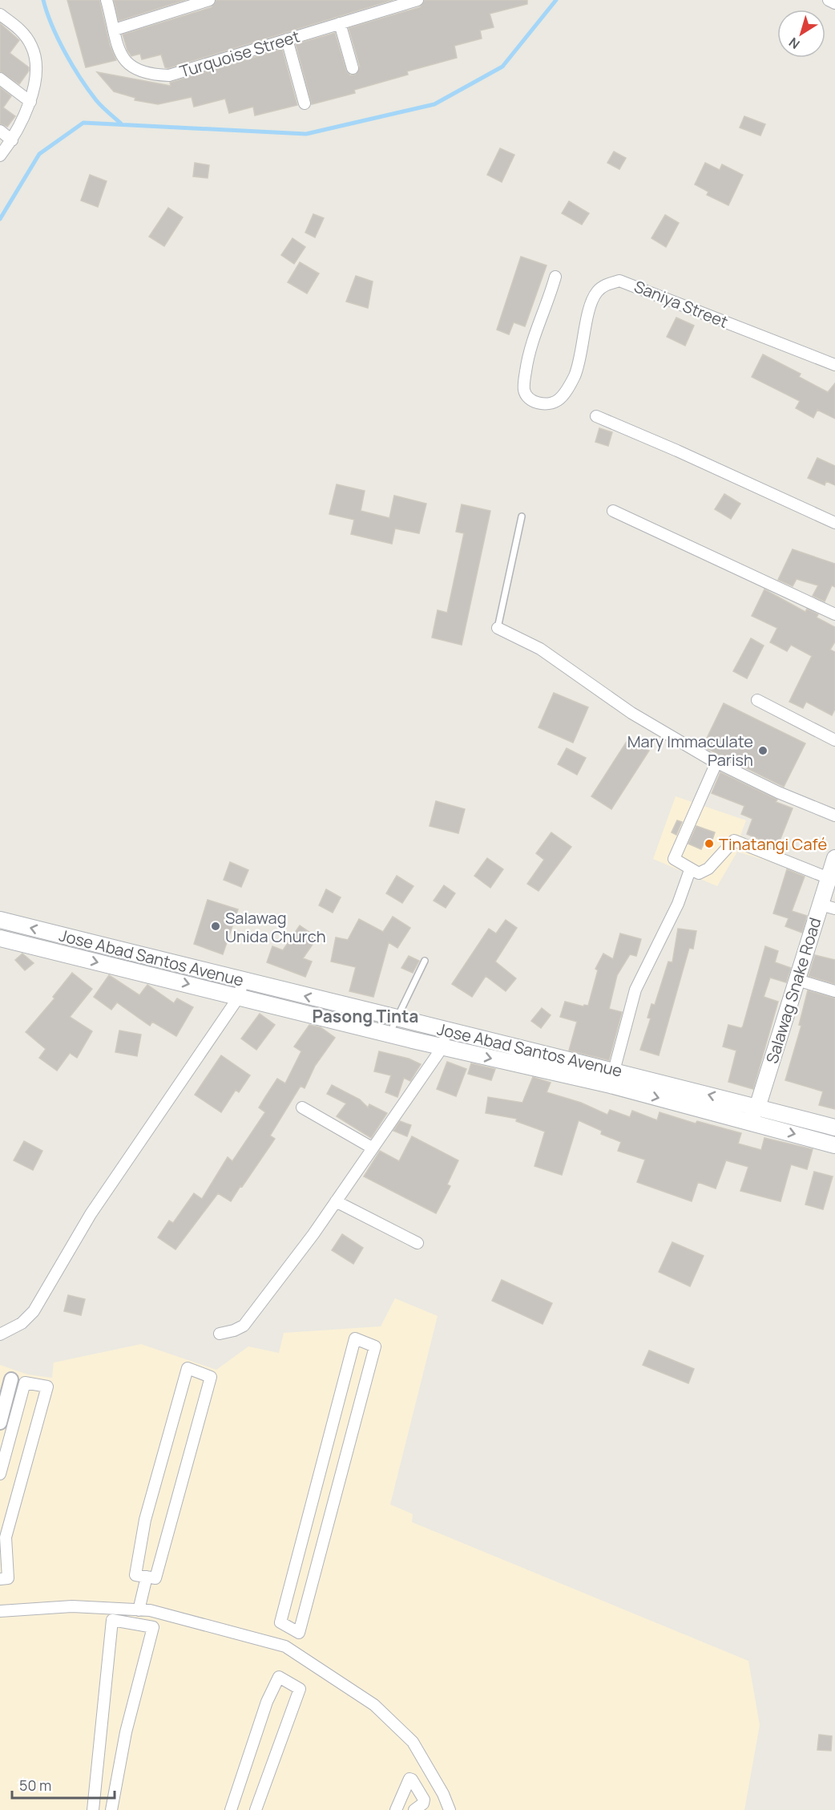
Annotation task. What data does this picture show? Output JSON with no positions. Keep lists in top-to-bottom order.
{
  "streets": {
    "main road": ["Jose Abad Santos Avenue", "Salawag Snake Road"],
    "street": ["Turquoise Street", "Saniya Street"]
  },
  "crossings": [
    ["Jose Abad Santos Avenue", "Salawag Snake Road"]
  ],
  "districts": ["Pasong Tinta"],
  "places": ["Mary Immaculate Parish", "Tinatangi Café", "Salawag Unida Church"],
  "scale_bar": "50 m",
  "north": "bottom left"
}
